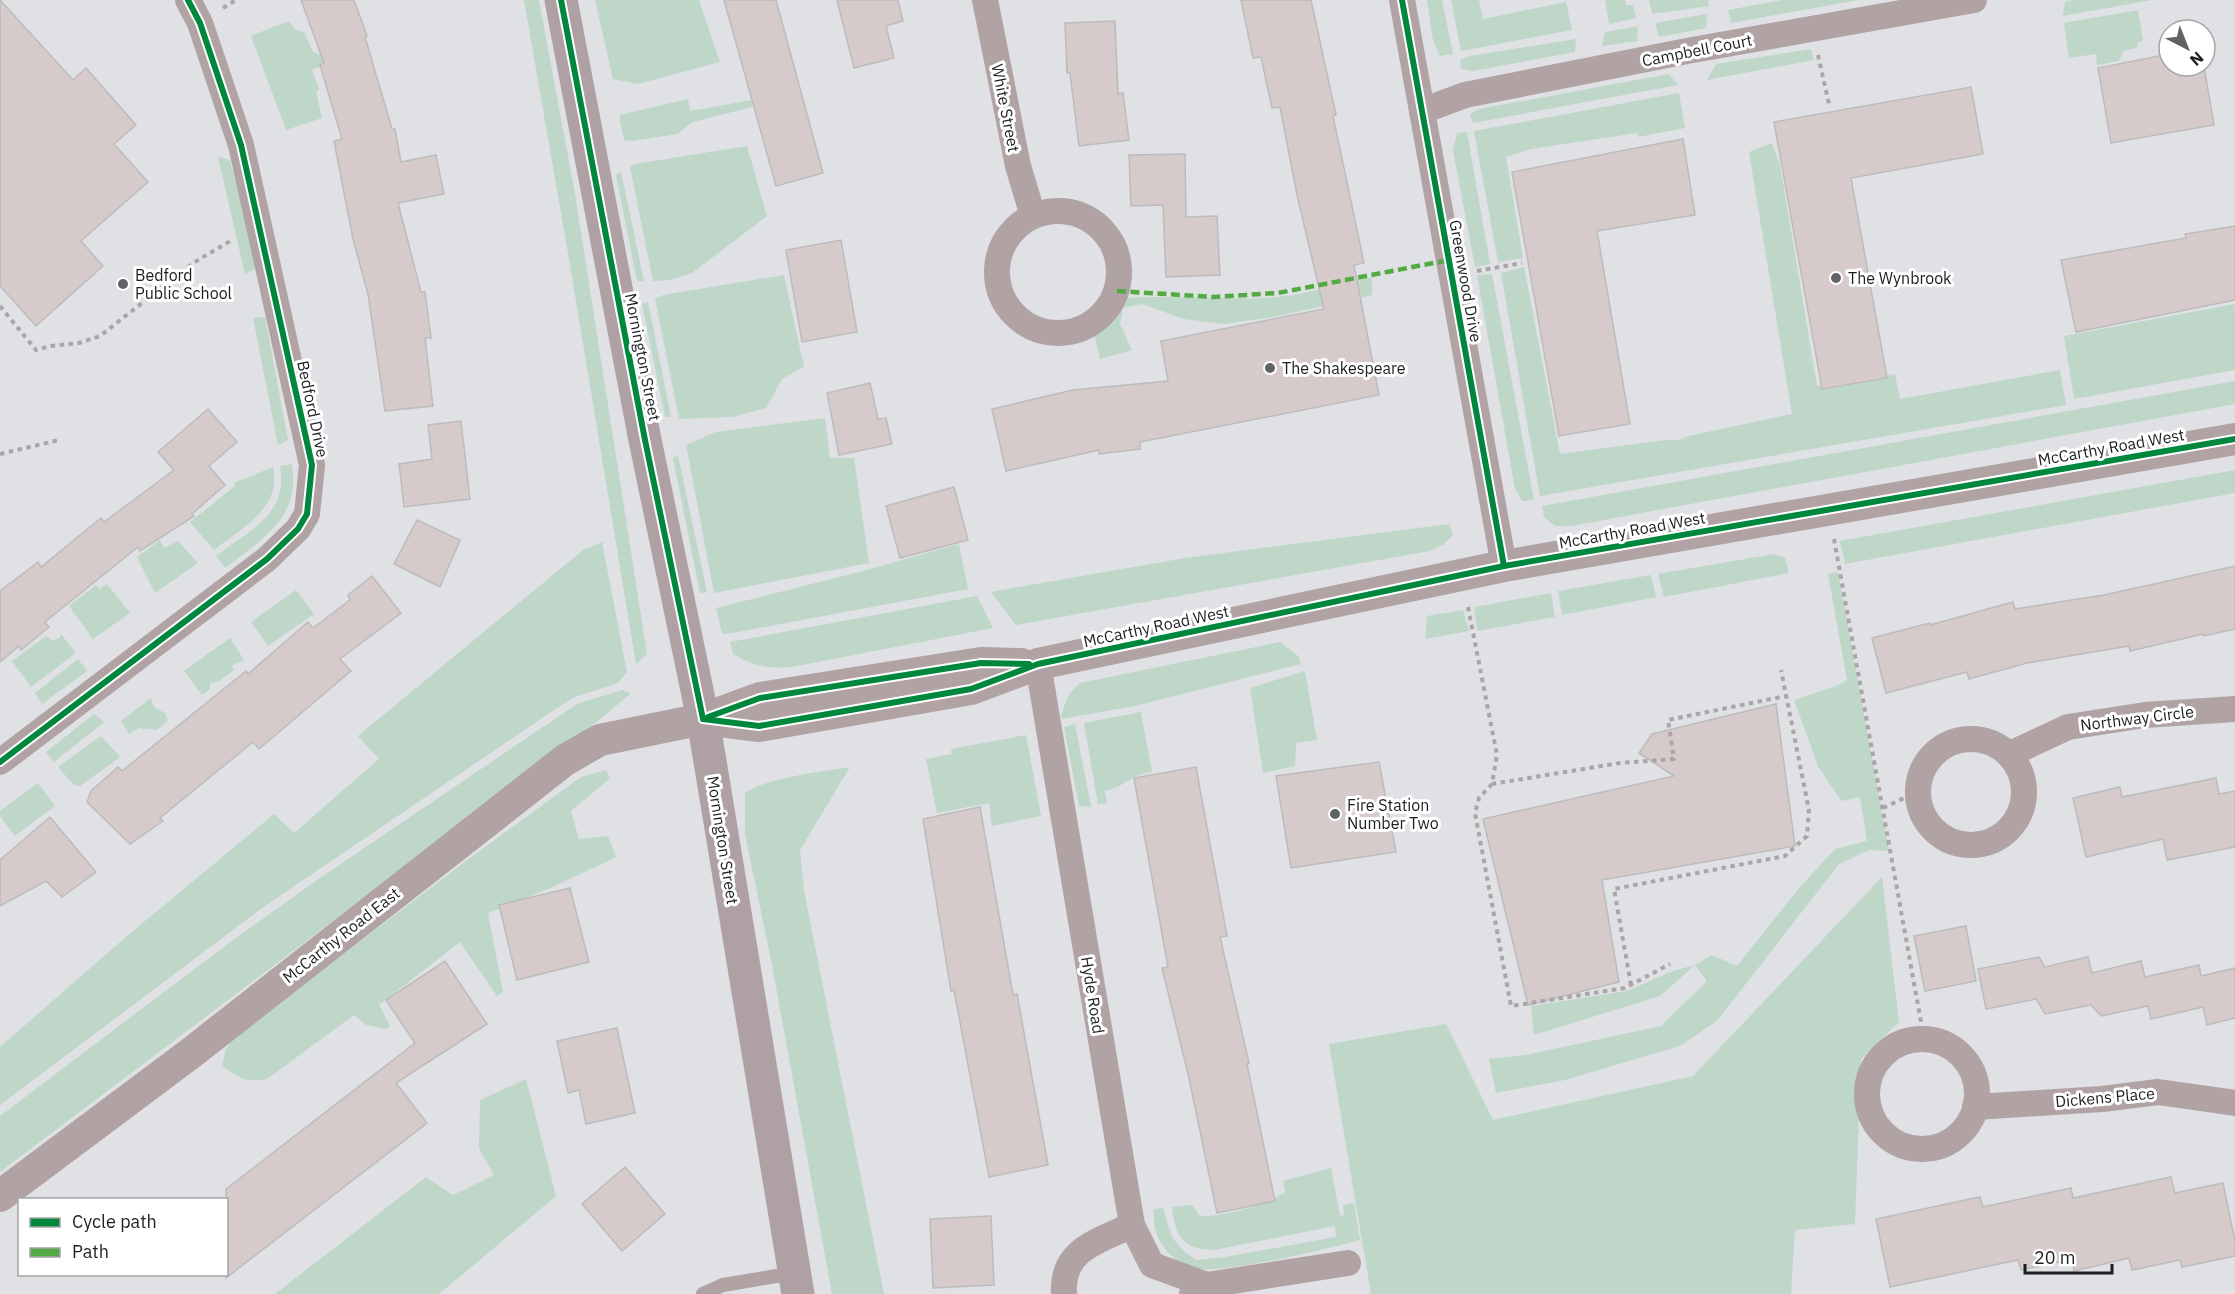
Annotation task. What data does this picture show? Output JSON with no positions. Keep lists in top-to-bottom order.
{
  "streets": {
    "main road": ["Mornington Street"],
    "street": [
      "Campbell Court",
      "White Street",
      "Greenwood Drive",
      "Bedford Drive",
      "McCarthy Road West",
      "Northway Circle",
      "McCarthy Road East",
      "Hyde Road",
      "Dickens Place"
    ]
  },
  "crossings": [
    ["Campbell Court", "Greenwood Drive"],
    ["Greenwood Drive", "McCarthy Road West"],
    ["Mornington Street", "McCarthy Road West"],
    ["Mornington Street", "McCarthy Road East"],
    ["McCarthy Road West", "McCarthy Road East"],
    ["McCarthy Road West", "Hyde Road"]
  ],
  "places": [
    "The Wynbrook",
    "Bedford Public School",
    "The Shakespeare",
    "Fire Station Number Two"
  ],
  "legend": ["Cycle path", "Path"],
  "scale_bar": "20 m",
  "north": "bottom right"
}
